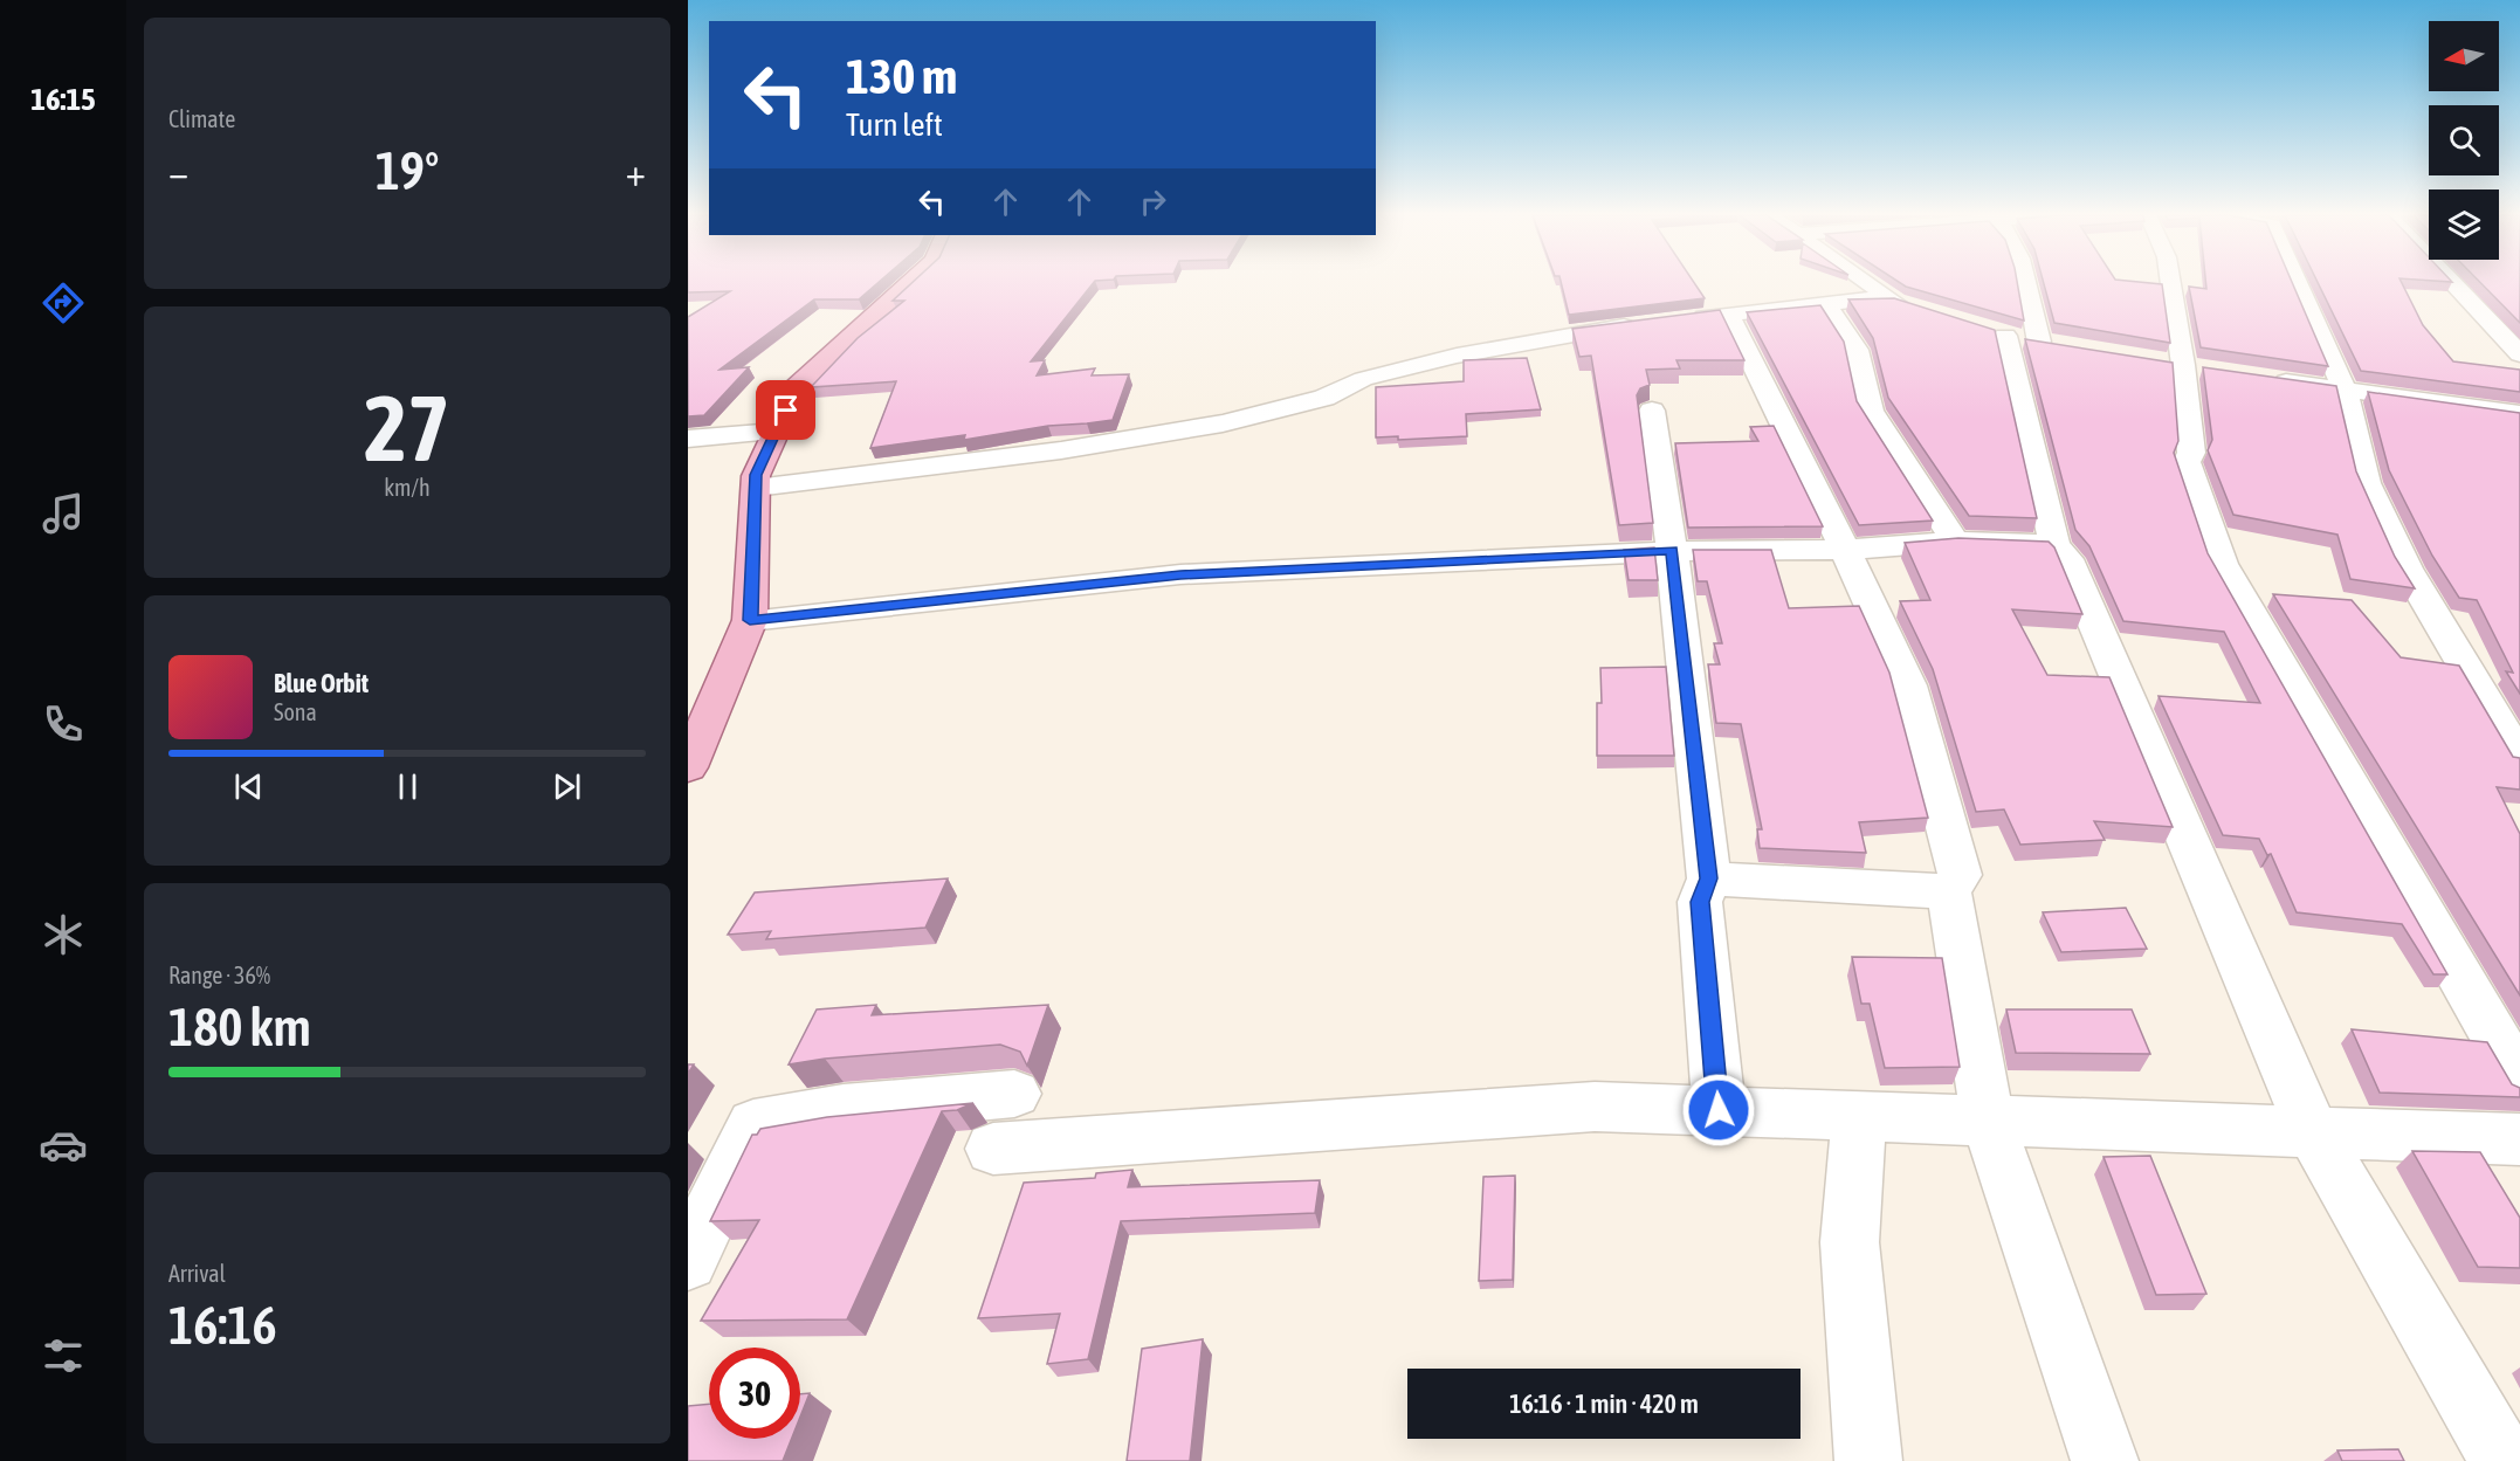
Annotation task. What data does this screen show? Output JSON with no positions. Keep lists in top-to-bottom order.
{
  "north": "left",
  "page": {
    "tabs": "16:15",
    "tile": [
      "Climate",
      ["27", "km/h"],
      ["Range · 36%", "180 km"],
      ["Arrival", "16:16"]
    ],
    "turn": ["130 m", "Turn left"],
    "heat": ["−", "19°", "+"],
    "song": ["Blue Orbit", "Sona"],
    "limit": "30",
    "trip": "16:16 · 1 min · 420 m"
  }
}
